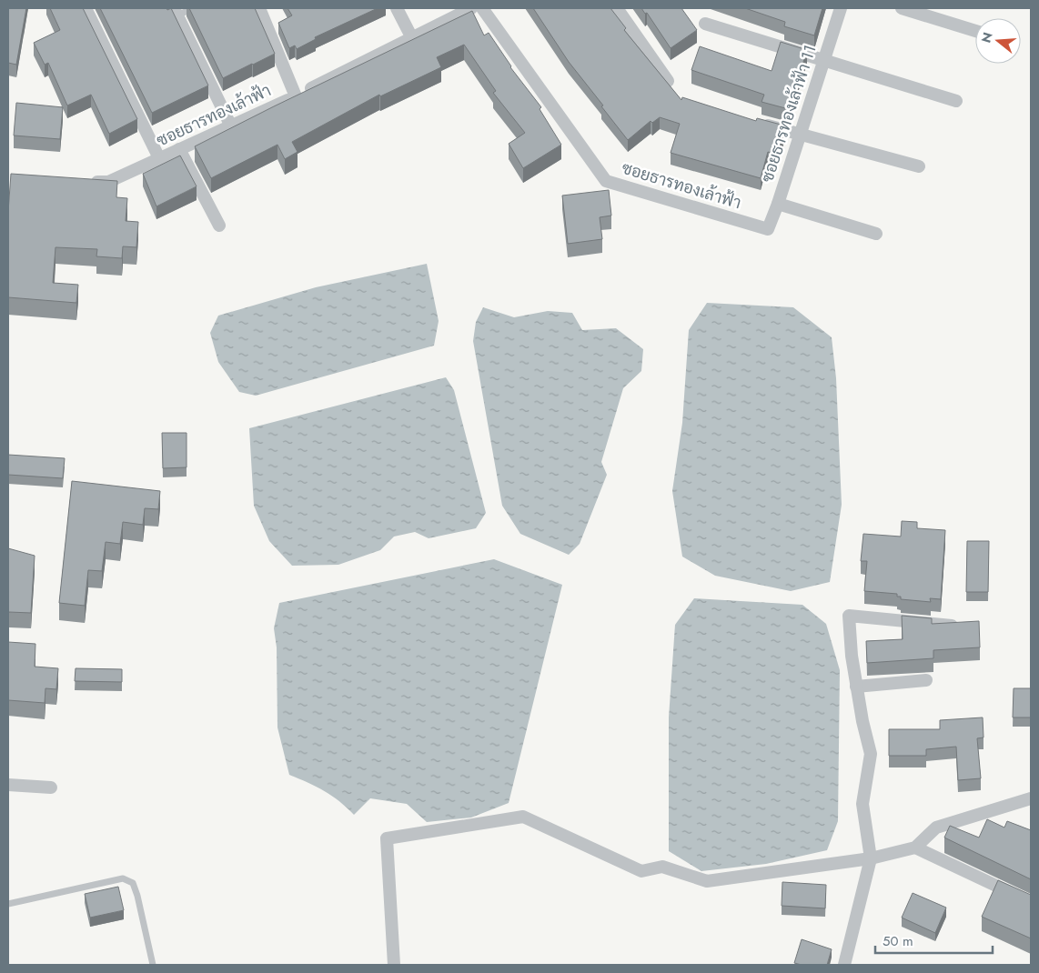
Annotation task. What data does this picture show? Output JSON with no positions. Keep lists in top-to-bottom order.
{
  "streets": {
    "street": ["ซอยธารทองเล้าฟ้า 11", "ซอยธารทองเล้าฟ้า"]
  },
  "crossings": [
    ["ซอยธารทองเล้าฟ้า 11", "ซอยธารทองเล้าฟ้า"]
  ],
  "scale_bar": "50 m",
  "north": "left"
}
